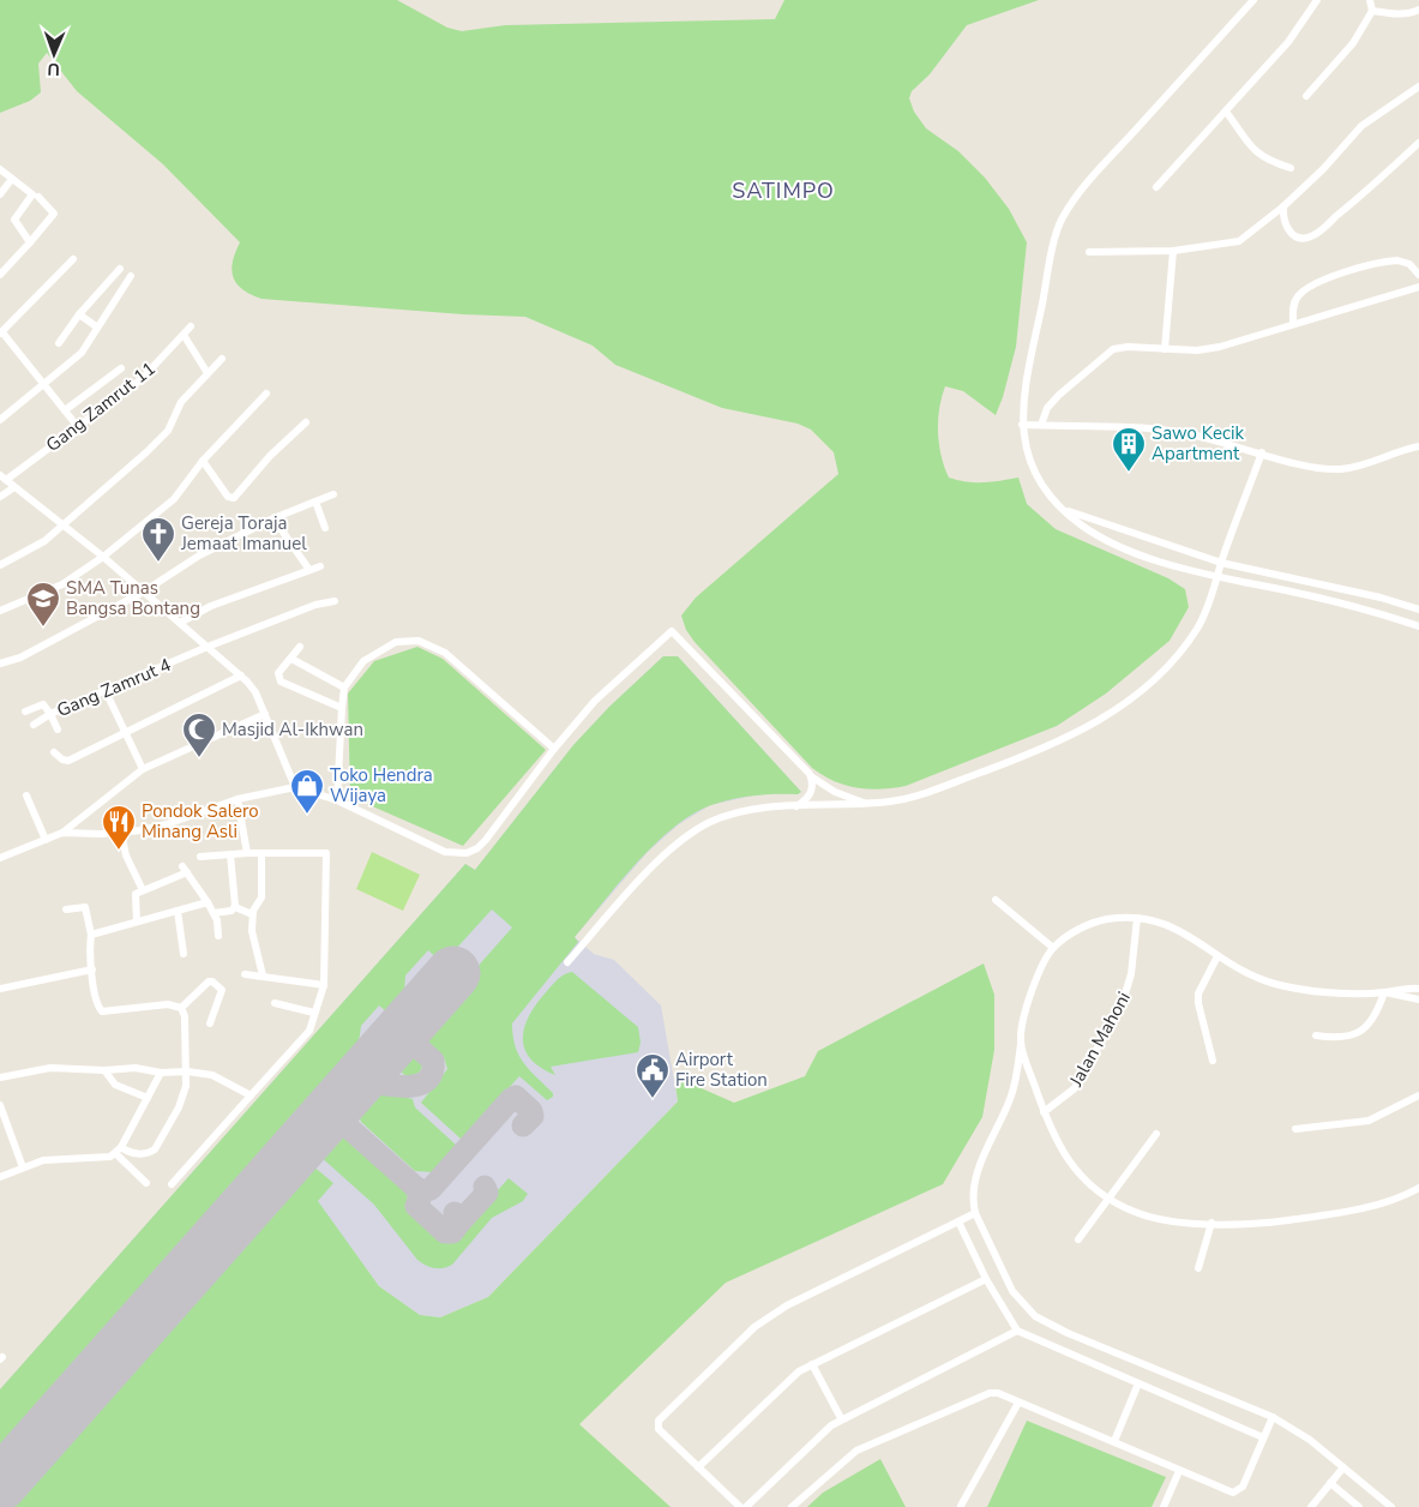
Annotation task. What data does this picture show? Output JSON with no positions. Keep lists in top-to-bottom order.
{
  "streets": {
    "street": ["Gang Zamrut 11", "Gang Zamrut 4", "Jalan Mahoni"]
  },
  "districts": ["SATIMPO"],
  "places": {
    "building": ["Sawo Kecik Apartment"],
    "church": ["Gereja Toraja Jemaat Imanuel"],
    "school or university": ["SMA Tunas Bangsa Bontang"],
    "mosque": ["Masjid Al-Ikhwan"],
    "shop": ["Toko Hendra Wijaya"],
    "restaurant": ["Pondok Salero Minang Asli"],
    "public building": ["Airport Fire Station"]
  },
  "north": "bottom"
}
